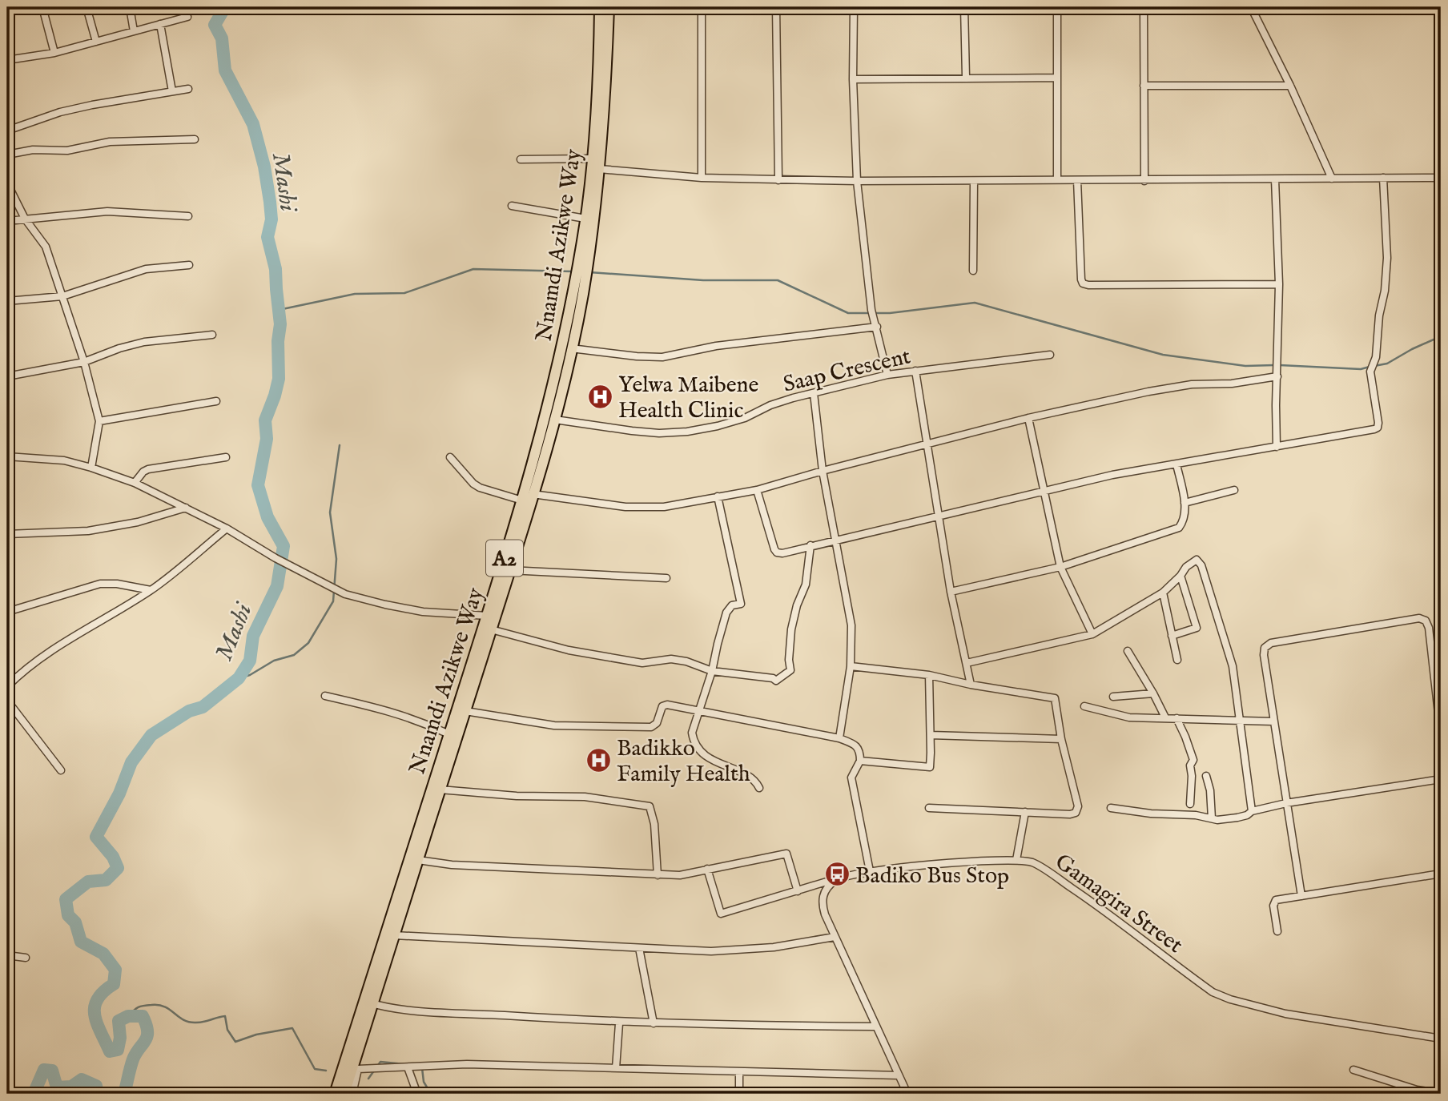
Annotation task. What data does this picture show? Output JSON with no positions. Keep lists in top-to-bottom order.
{
  "streets": {
    "highway": ["Nnamdi Azikwe Way", "A2"],
    "street": ["Saap Crescent", "Gamagira Street"]
  },
  "crossings": [
    ["Nnamdi Azikwe Way", "Saap Crescent"]
  ],
  "water": ["Mashi"],
  "places": {
    "hospital": ["Yelwa Maibene Health Clinic", "Badikko Family Health"],
    "bus stop": ["Badiko Bus Stop"]
  }
}
